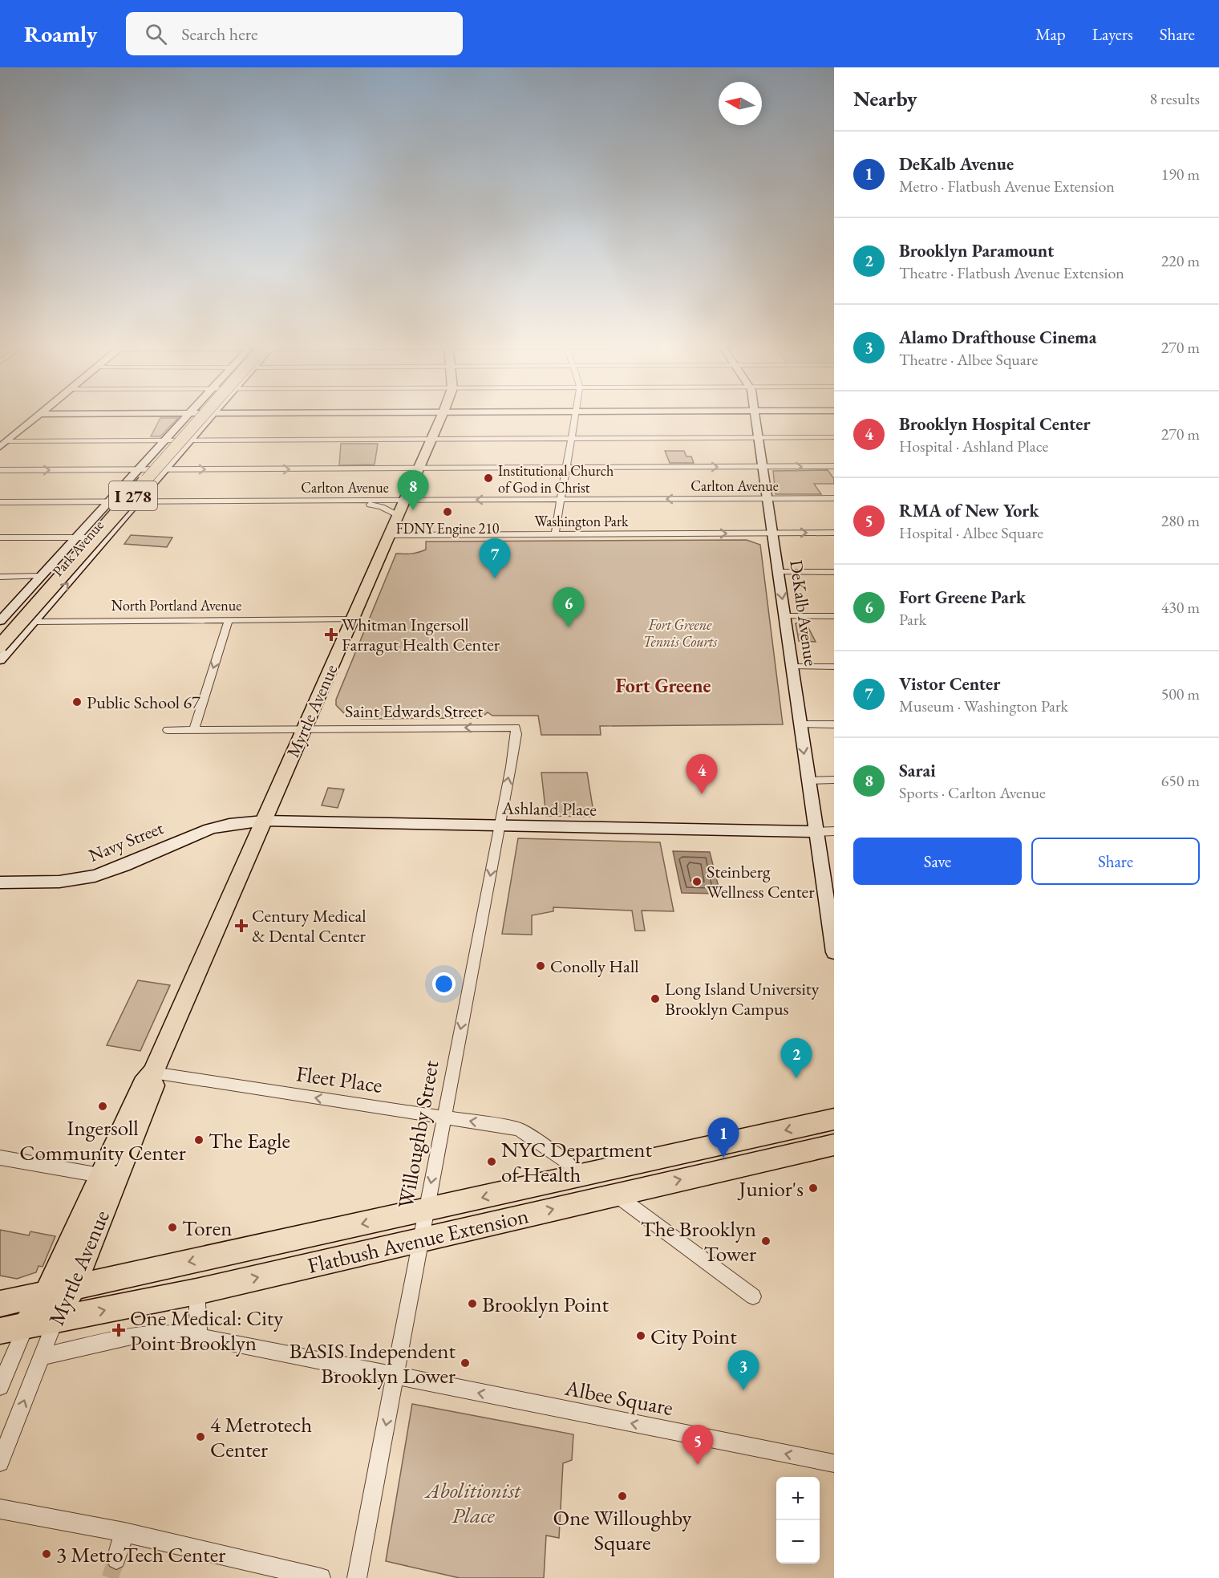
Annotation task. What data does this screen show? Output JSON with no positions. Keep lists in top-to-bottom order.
{
  "streets": {
    "highway": ["I 278"],
    "main road": [
      "Park Avenue",
      "North Portland Avenue",
      "DeKalb Avenue",
      "Myrtle Avenue",
      "Ashland Place",
      "Navy Street",
      "Flatbush Avenue Extension"
    ],
    "street": [
      "Carlton Avenue",
      "Washington Park",
      "Saint Edwards Street",
      "Fleet Place",
      "Willoughby Street",
      "Albee Square"
    ]
  },
  "crossings": [
    ["Carlton Avenue", "Park Avenue"],
    ["Carlton Avenue", "DeKalb Avenue"],
    ["Carlton Avenue", "Myrtle Avenue"],
    ["Washington Park", "DeKalb Avenue"],
    ["Washington Park", "Myrtle Avenue"],
    ["Park Avenue", "North Portland Avenue"],
    ["North Portland Avenue", "Myrtle Avenue"],
    ["DeKalb Avenue", "Ashland Place"],
    ["Myrtle Avenue", "Saint Edwards Street"],
    ["Myrtle Avenue", "Ashland Place"],
    ["Myrtle Avenue", "Navy Street"],
    ["Myrtle Avenue", "Fleet Place"],
    ["Myrtle Avenue", "Flatbush Avenue Extension"],
    ["Myrtle Avenue", "Albee Square"],
    ["Saint Edwards Street", "Willoughby Street"],
    ["Ashland Place", "Navy Street"],
    ["Ashland Place", "Willoughby Street"],
    ["Fleet Place", "Willoughby Street"],
    ["Fleet Place", "Flatbush Avenue Extension"],
    ["Willoughby Street", "Flatbush Avenue Extension"],
    ["Willoughby Street", "Albee Square"]
  ],
  "one_way": ["Saint Edwards Street", "Fleet Place", "Albee Square"],
  "districts": ["Fort Greene"],
  "parks": ["Fort Greene Tennis Courts", "Abolitionist Place"],
  "places": {
    "other": [
      "Institutional Church of God in Christ",
      "FDNY Engine 210",
      "Public School 67",
      "Steinberg Wellness Center",
      "Conolly Hall",
      "Long Island University Brooklyn Campus",
      "Ingersoll Community Center",
      "The Eagle",
      "NYC Department of Health",
      "Junior's",
      "Toren",
      "The Brooklyn Tower",
      "Brooklyn Point",
      "City Point",
      "BASIS Independent Brooklyn Lower",
      "4 Metrotech Center",
      "One Willoughby Square",
      "3 MetroTech Center"
    ],
    "health": ["Whitman Ingersoll Farragut Health Center", "Century Medical & Dental Center", "One Medical: City Point Brooklyn"]
  },
  "north": "left",
  "page": {
    "header": "Roamly",
    "search": "Search here",
    "nav": ["Map", "Layers", "Share"],
    "heading": ["Nearby", "8 results"],
    "list": [
      {
        "mark": "1",
        "name": "DeKalb Avenue",
        "note": "Metro · Flatbush Avenue Extension",
        "value": "190 m"
      },
      {
        "mark": "2",
        "name": "Brooklyn Paramount",
        "note": "Theatre · Flatbush Avenue Extension",
        "value": "220 m"
      },
      {
        "mark": "3",
        "name": "Alamo Drafthouse Cinema",
        "note": "Theatre · Albee Square",
        "value": "270 m"
      },
      {
        "mark": "4",
        "name": "Brooklyn Hospital Center",
        "note": "Hospital · Ashland Place",
        "value": "270 m"
      },
      {
        "mark": "5",
        "name": "RMA of New York",
        "note": "Hospital · Albee Square",
        "value": "280 m"
      },
      {
        "mark": "6",
        "name": "Fort Greene Park",
        "note": "Park",
        "value": "430 m"
      },
      {
        "mark": "7",
        "name": "Vistor Center",
        "note": "Museum · Washington Park",
        "value": "500 m"
      },
      {
        "mark": "8",
        "name": "Sarai",
        "note": "Sports · Carlton Avenue",
        "value": "650 m"
      }
    ],
    "pins": [
      "8",
      "7",
      "6",
      "4",
      "2",
      "1",
      "3",
      "5"
    ],
    "buttons": ["Save", "Share"],
    "map_buttons": ["+", "−"]
  }
}
